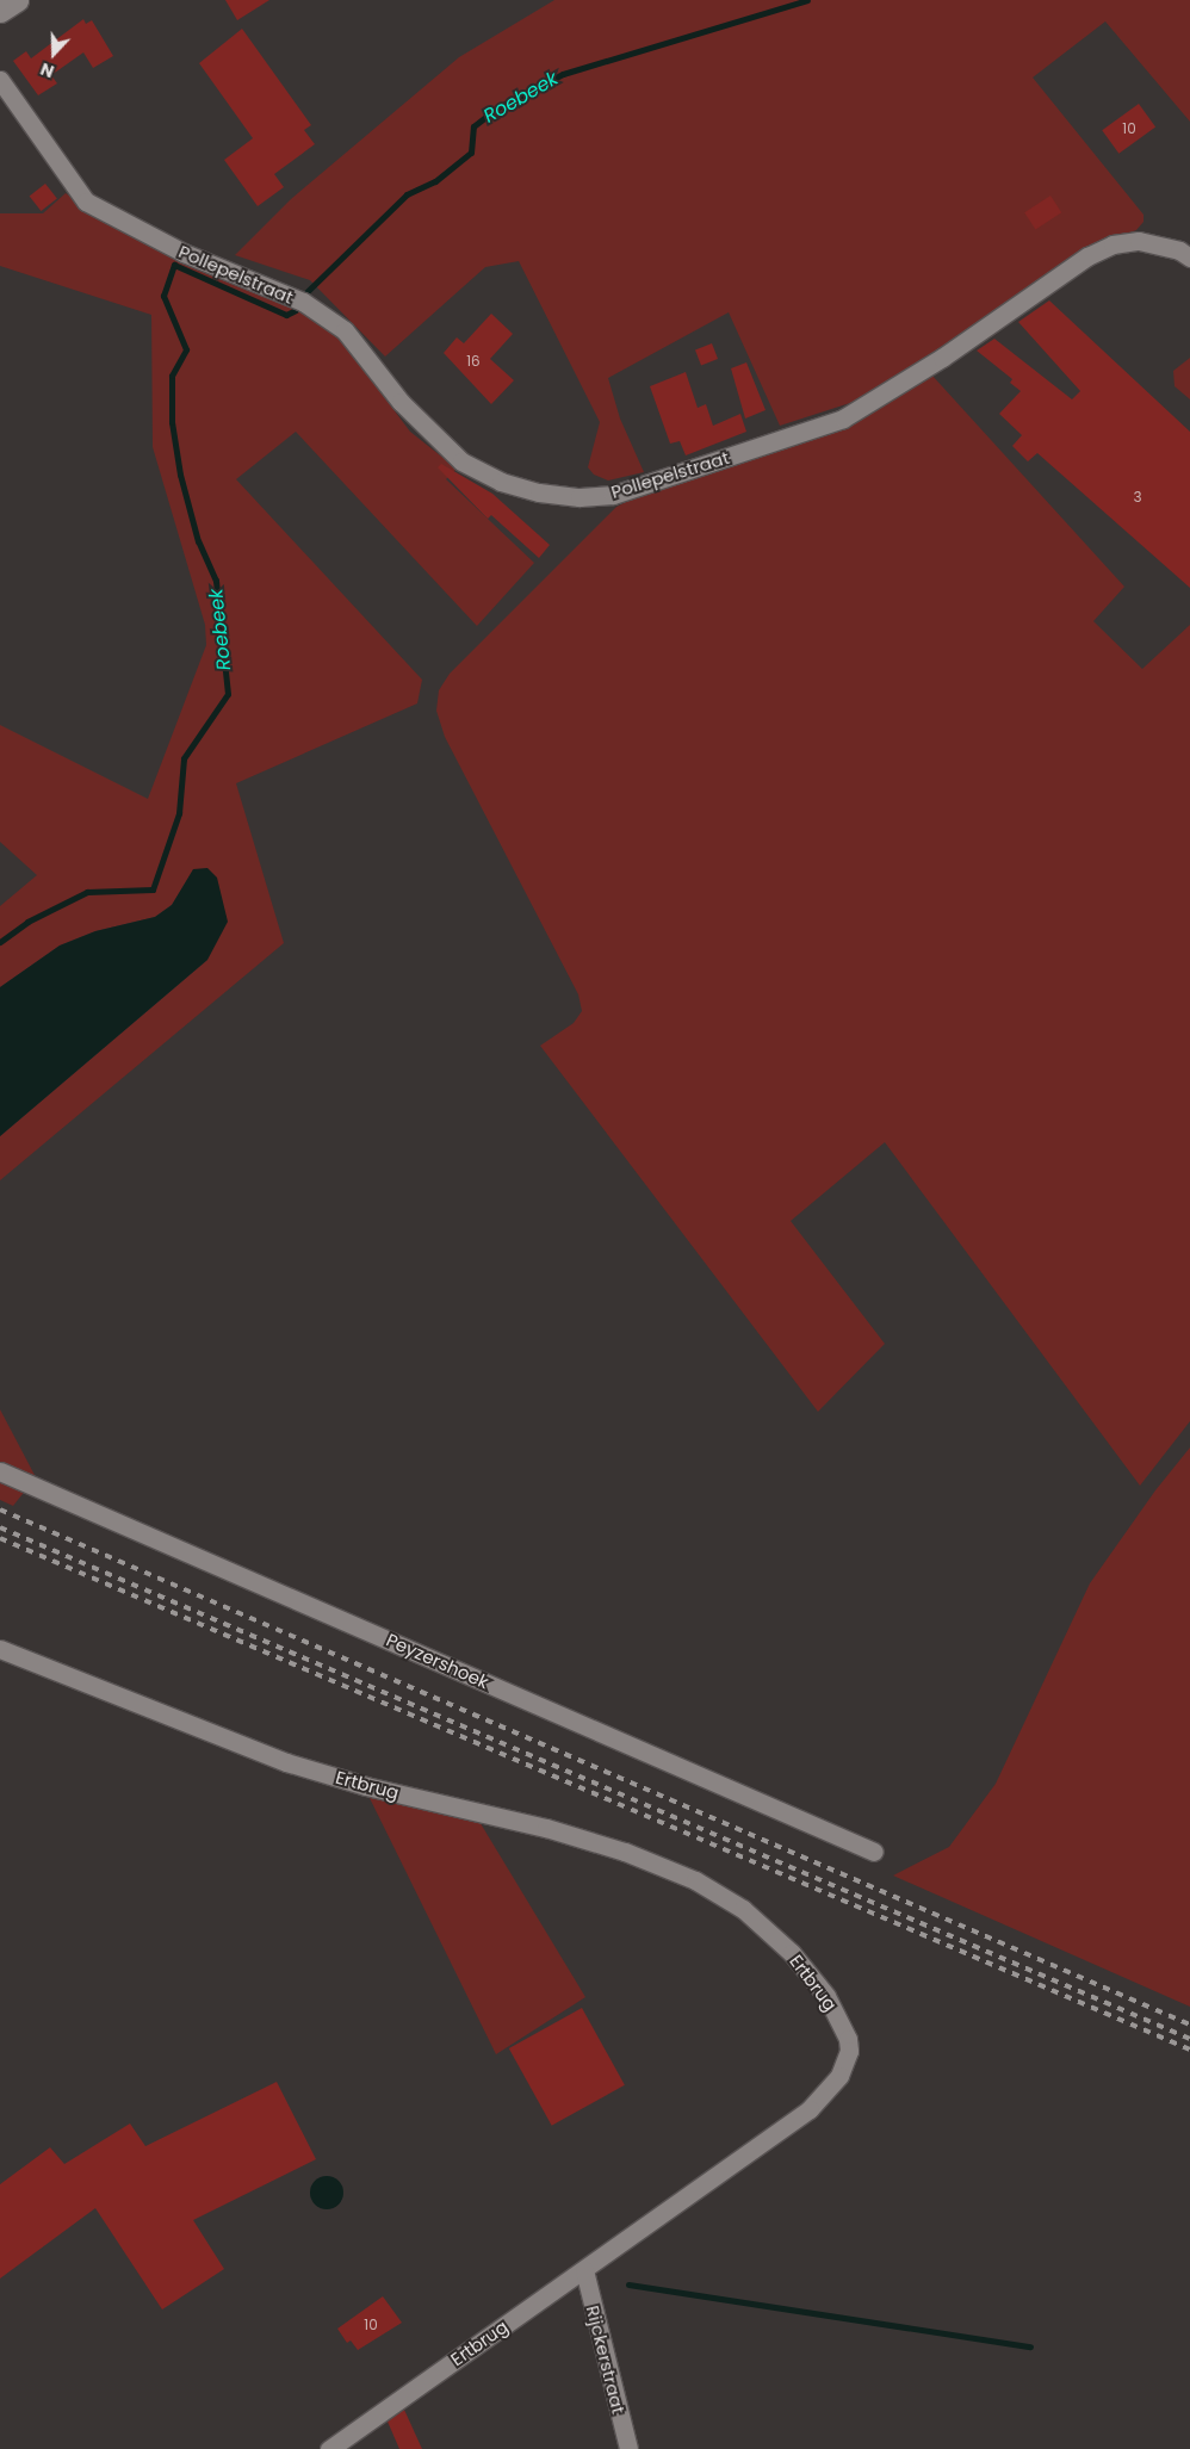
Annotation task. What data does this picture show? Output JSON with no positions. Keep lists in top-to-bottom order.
{
  "streets": {
    "street": [
      "Pollepelstraat",
      "Peyzershoek",
      "Ertbrug",
      "Rijckerstraat"
    ]
  },
  "crossings": [
    ["Ertbrug", "Rijckerstraat"]
  ],
  "water": ["Roebeek"],
  "house_numbers": [
    "10",
    "16",
    "3",
    "10"
  ],
  "north": "bottom"
}
